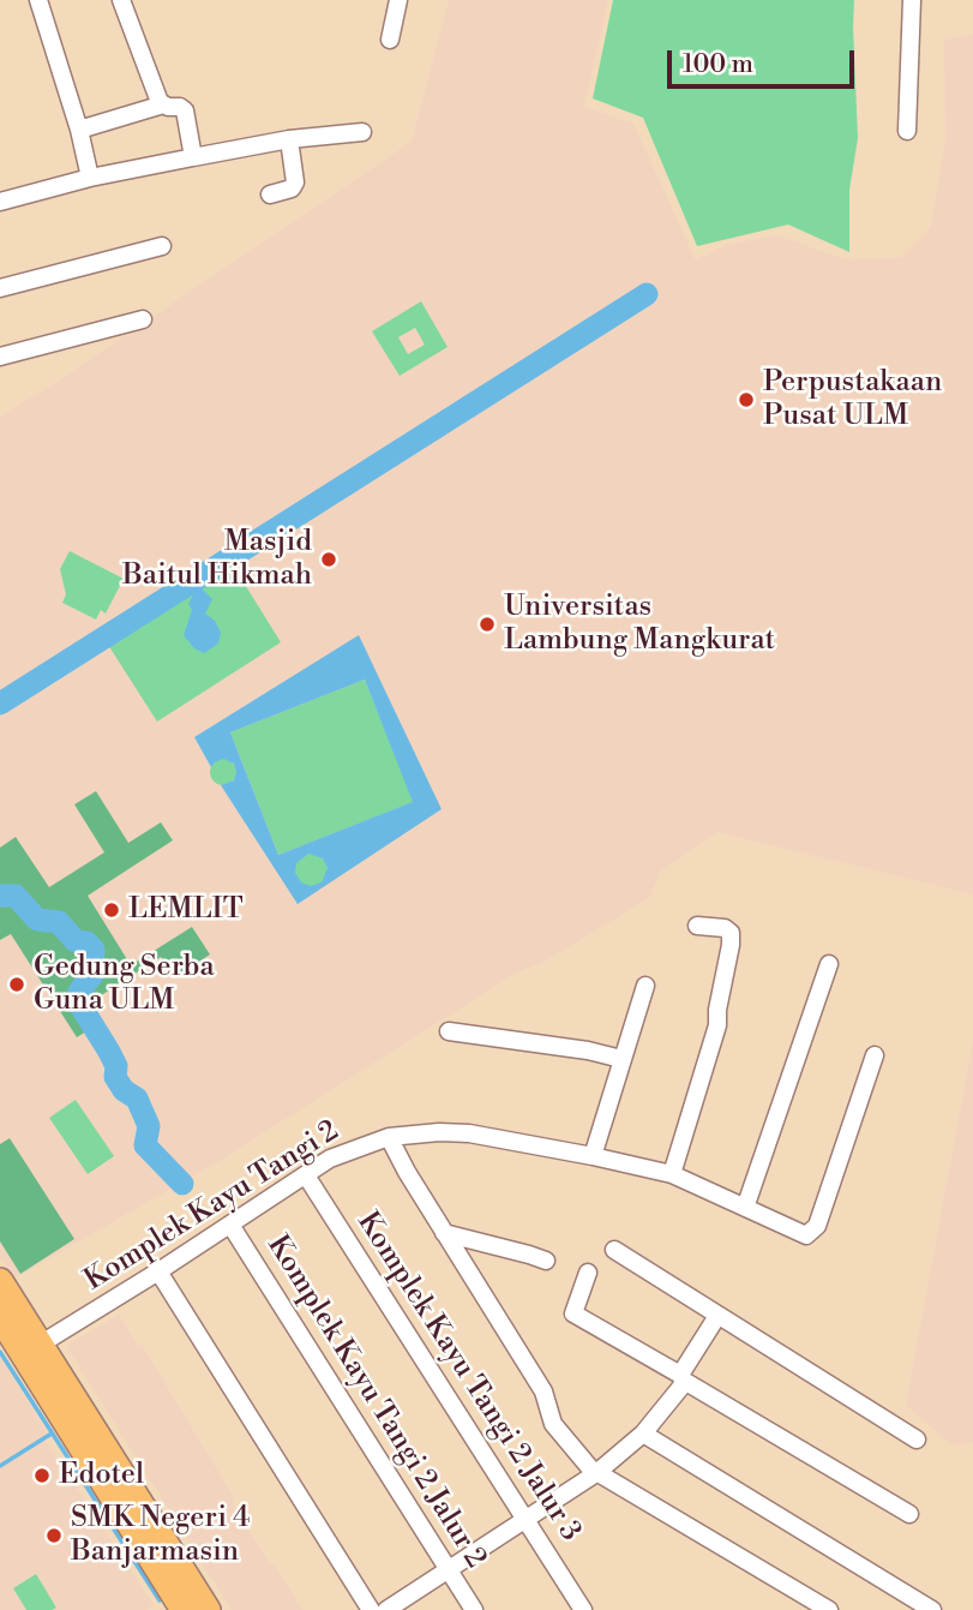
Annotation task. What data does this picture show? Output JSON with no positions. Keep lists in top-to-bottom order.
{
  "streets": {
    "street": ["Komplek Kayu Tangi 2", "Komplek Kayu Tangi 2 Jalur 3", "Komplek Kayu Tangi 2 Jalur 2"]
  },
  "crossings": [
    ["Komplek Kayu Tangi 2", "Komplek Kayu Tangi 2 Jalur 3"],
    ["Komplek Kayu Tangi 2", "Komplek Kayu Tangi 2 Jalur 2"]
  ],
  "places": [
    "Perpustakaan Pusat ULM",
    "Masjid Baitul Hikmah",
    "Universitas Lambung Mangkurat",
    "LEMLIT",
    "Gedung Serba Guna ULM",
    "Edotel",
    "SMK Negeri 4 Banjarmasin"
  ],
  "scale_bar": "100 m"
}
